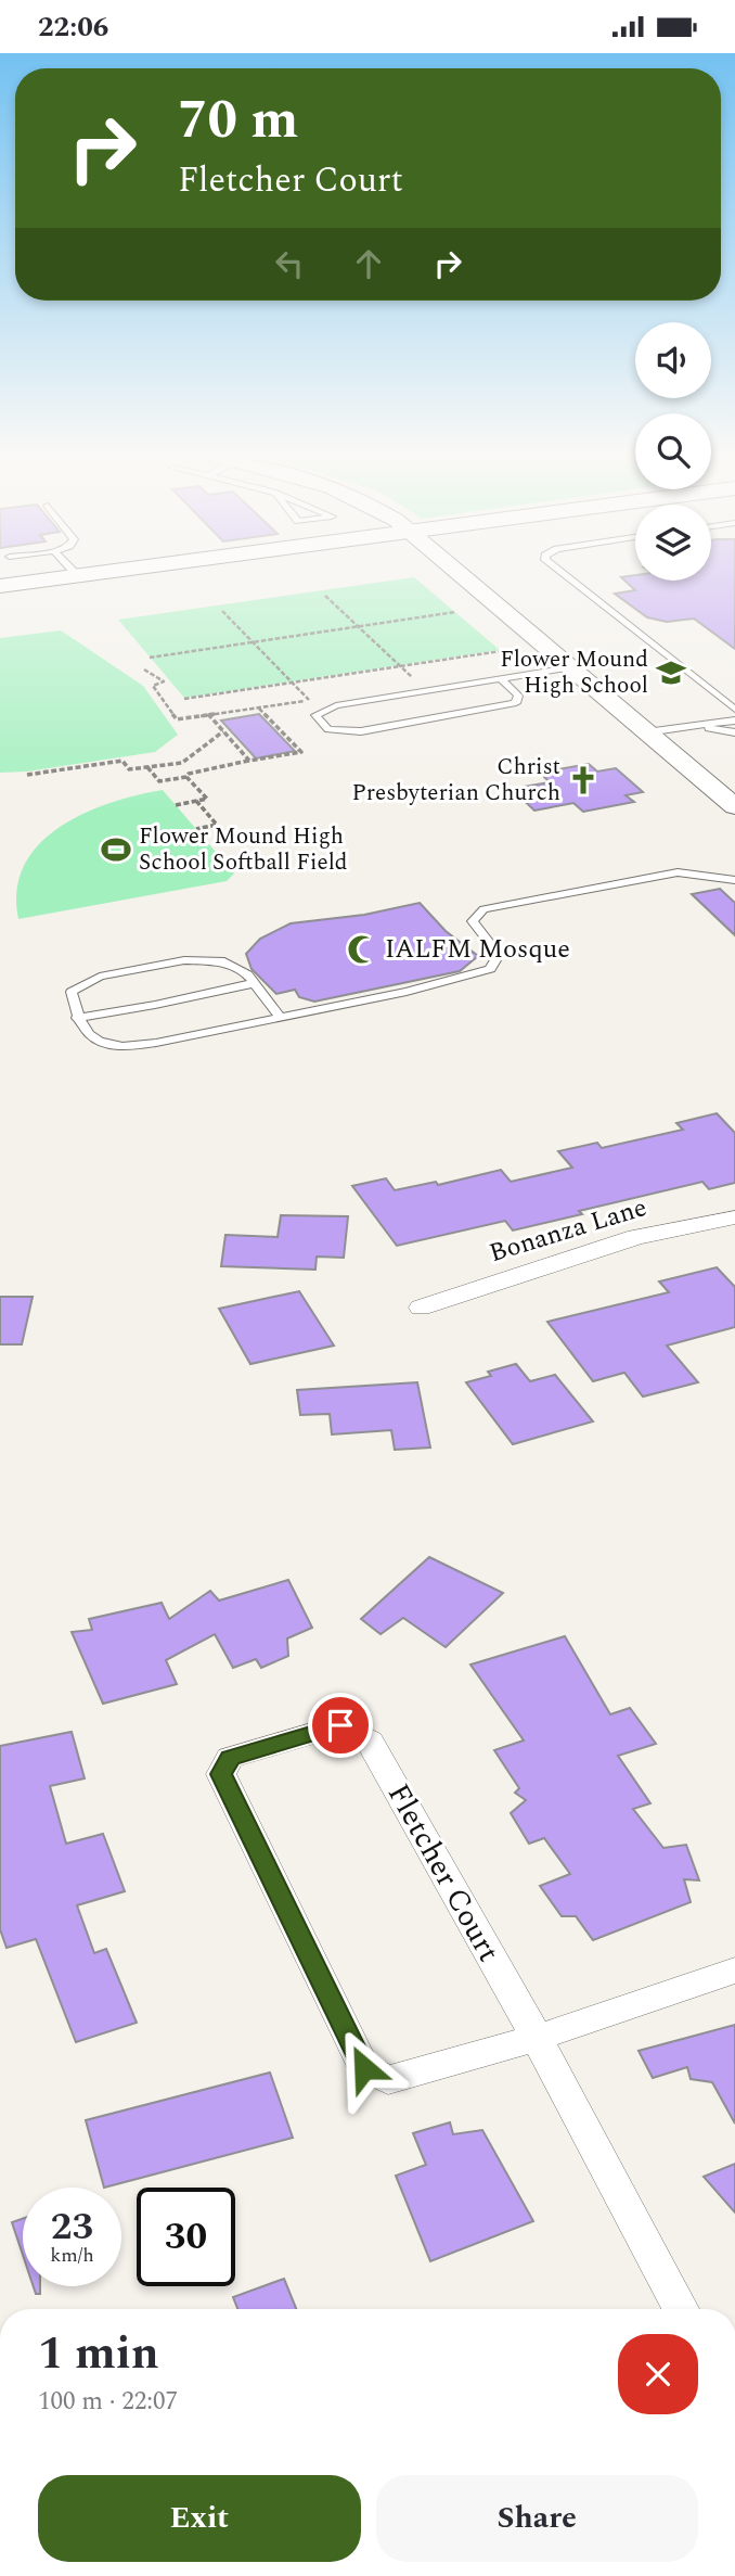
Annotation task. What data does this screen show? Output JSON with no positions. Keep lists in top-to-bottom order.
{
  "streets": {
    "street": ["Bonanza Lane", "Fletcher Court"]
  },
  "places": {
    "school or university": ["Flower Mound High School"],
    "church": ["Christ Presbyterian Church"],
    "sports": ["Flower Mound High School Softball Field"],
    "mosque": ["IALFM Mosque"]
  },
  "page": {
    "status": "22:06",
    "turn": ["70 m", "Fletcher Court"],
    "speed": "23 km/h",
    "limit": "30",
    "heading": ["1 min", "100 m · 22:07"],
    "buttons": ["Exit", "Share"]
  }
}
